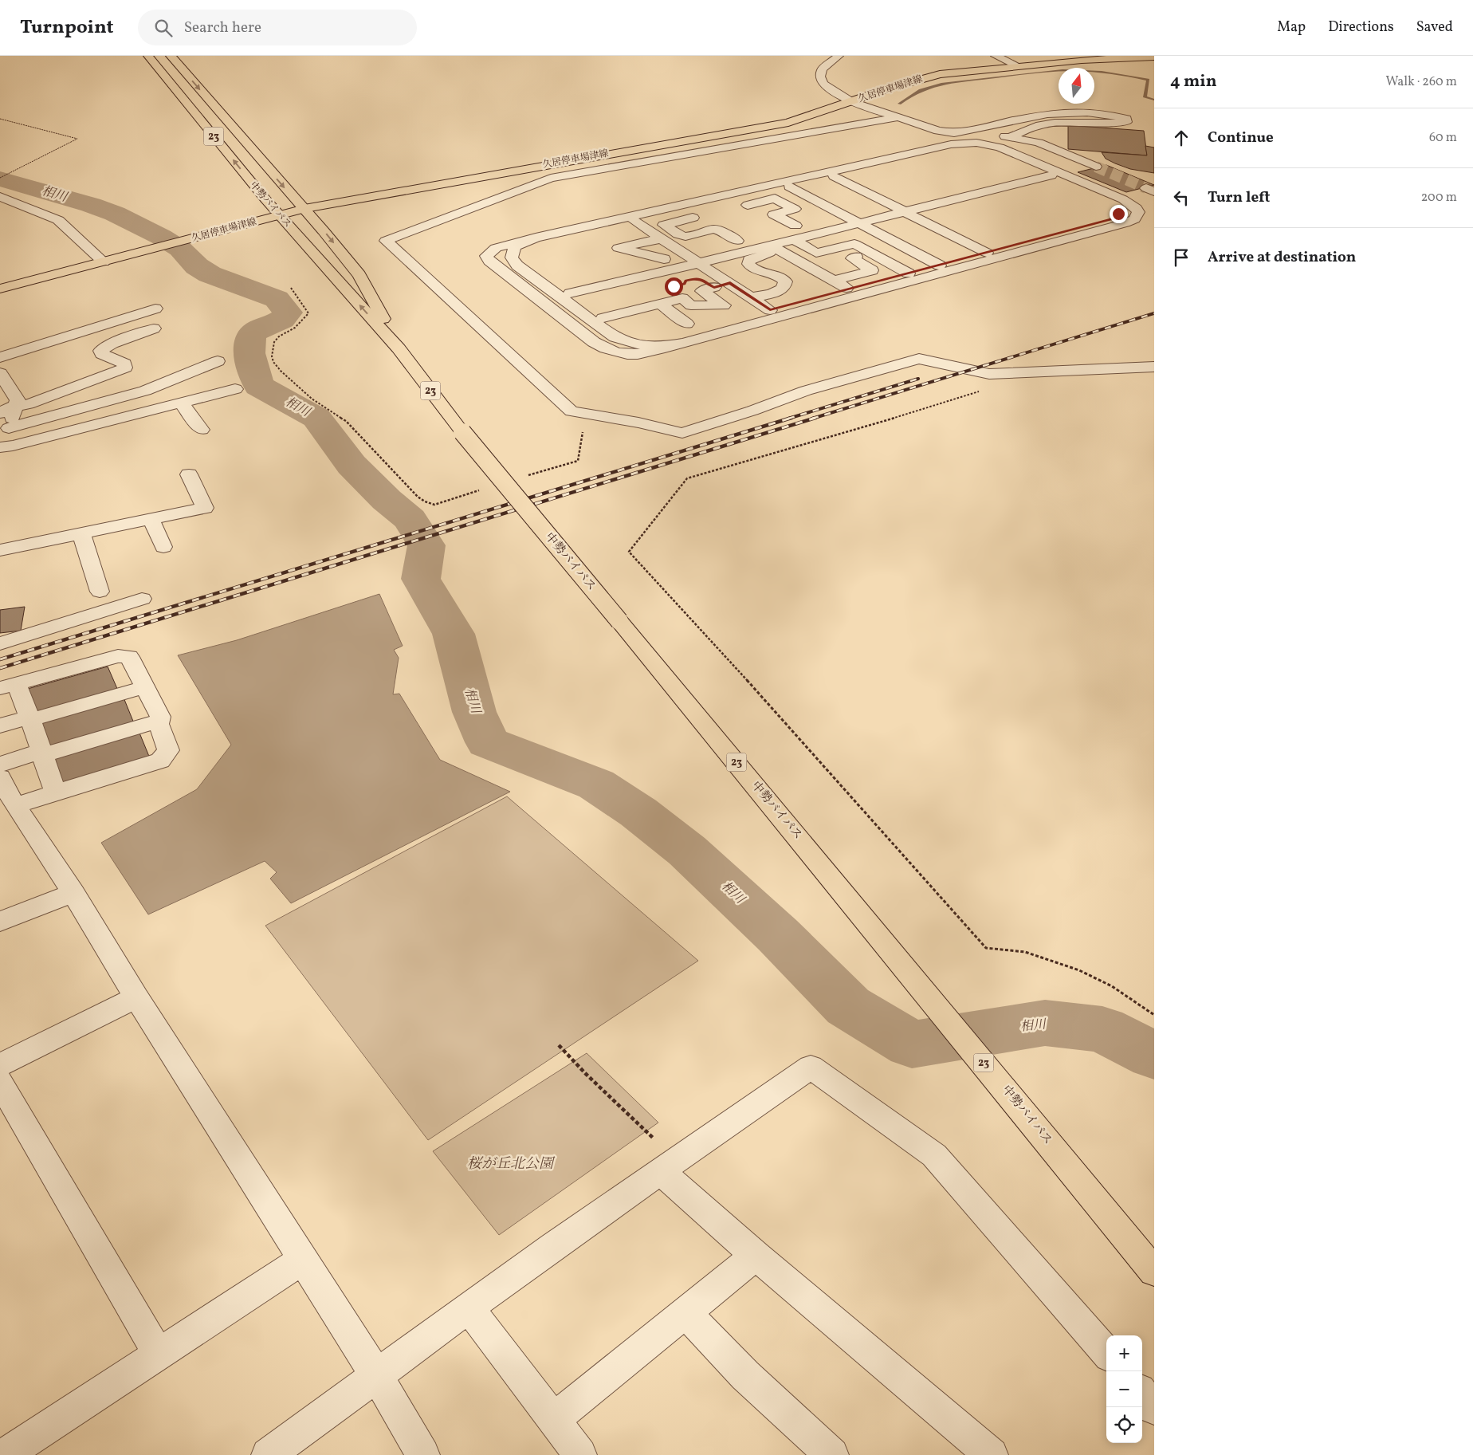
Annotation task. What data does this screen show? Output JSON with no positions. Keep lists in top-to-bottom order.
{
  "streets": {
    "main road": ["久居停車場津線", "23", "中勢バイパス"]
  },
  "crossings": [
    ["久居停車場津線", "中勢バイパス"]
  ],
  "water": ["相川"],
  "parks": ["桜が丘北公園"],
  "north": "top",
  "page": {
    "header": "Turnpoint",
    "search": "Search here",
    "nav": ["Map", "Directions", "Saved"],
    "heading": ["4 min", "Walk · 260 m"],
    "list": [
      ["Continue", "60 m"],
      ["Turn left", "200 m"],
      "Arrive at destination"
    ],
    "map_buttons": ["+", "−"]
  }
}
